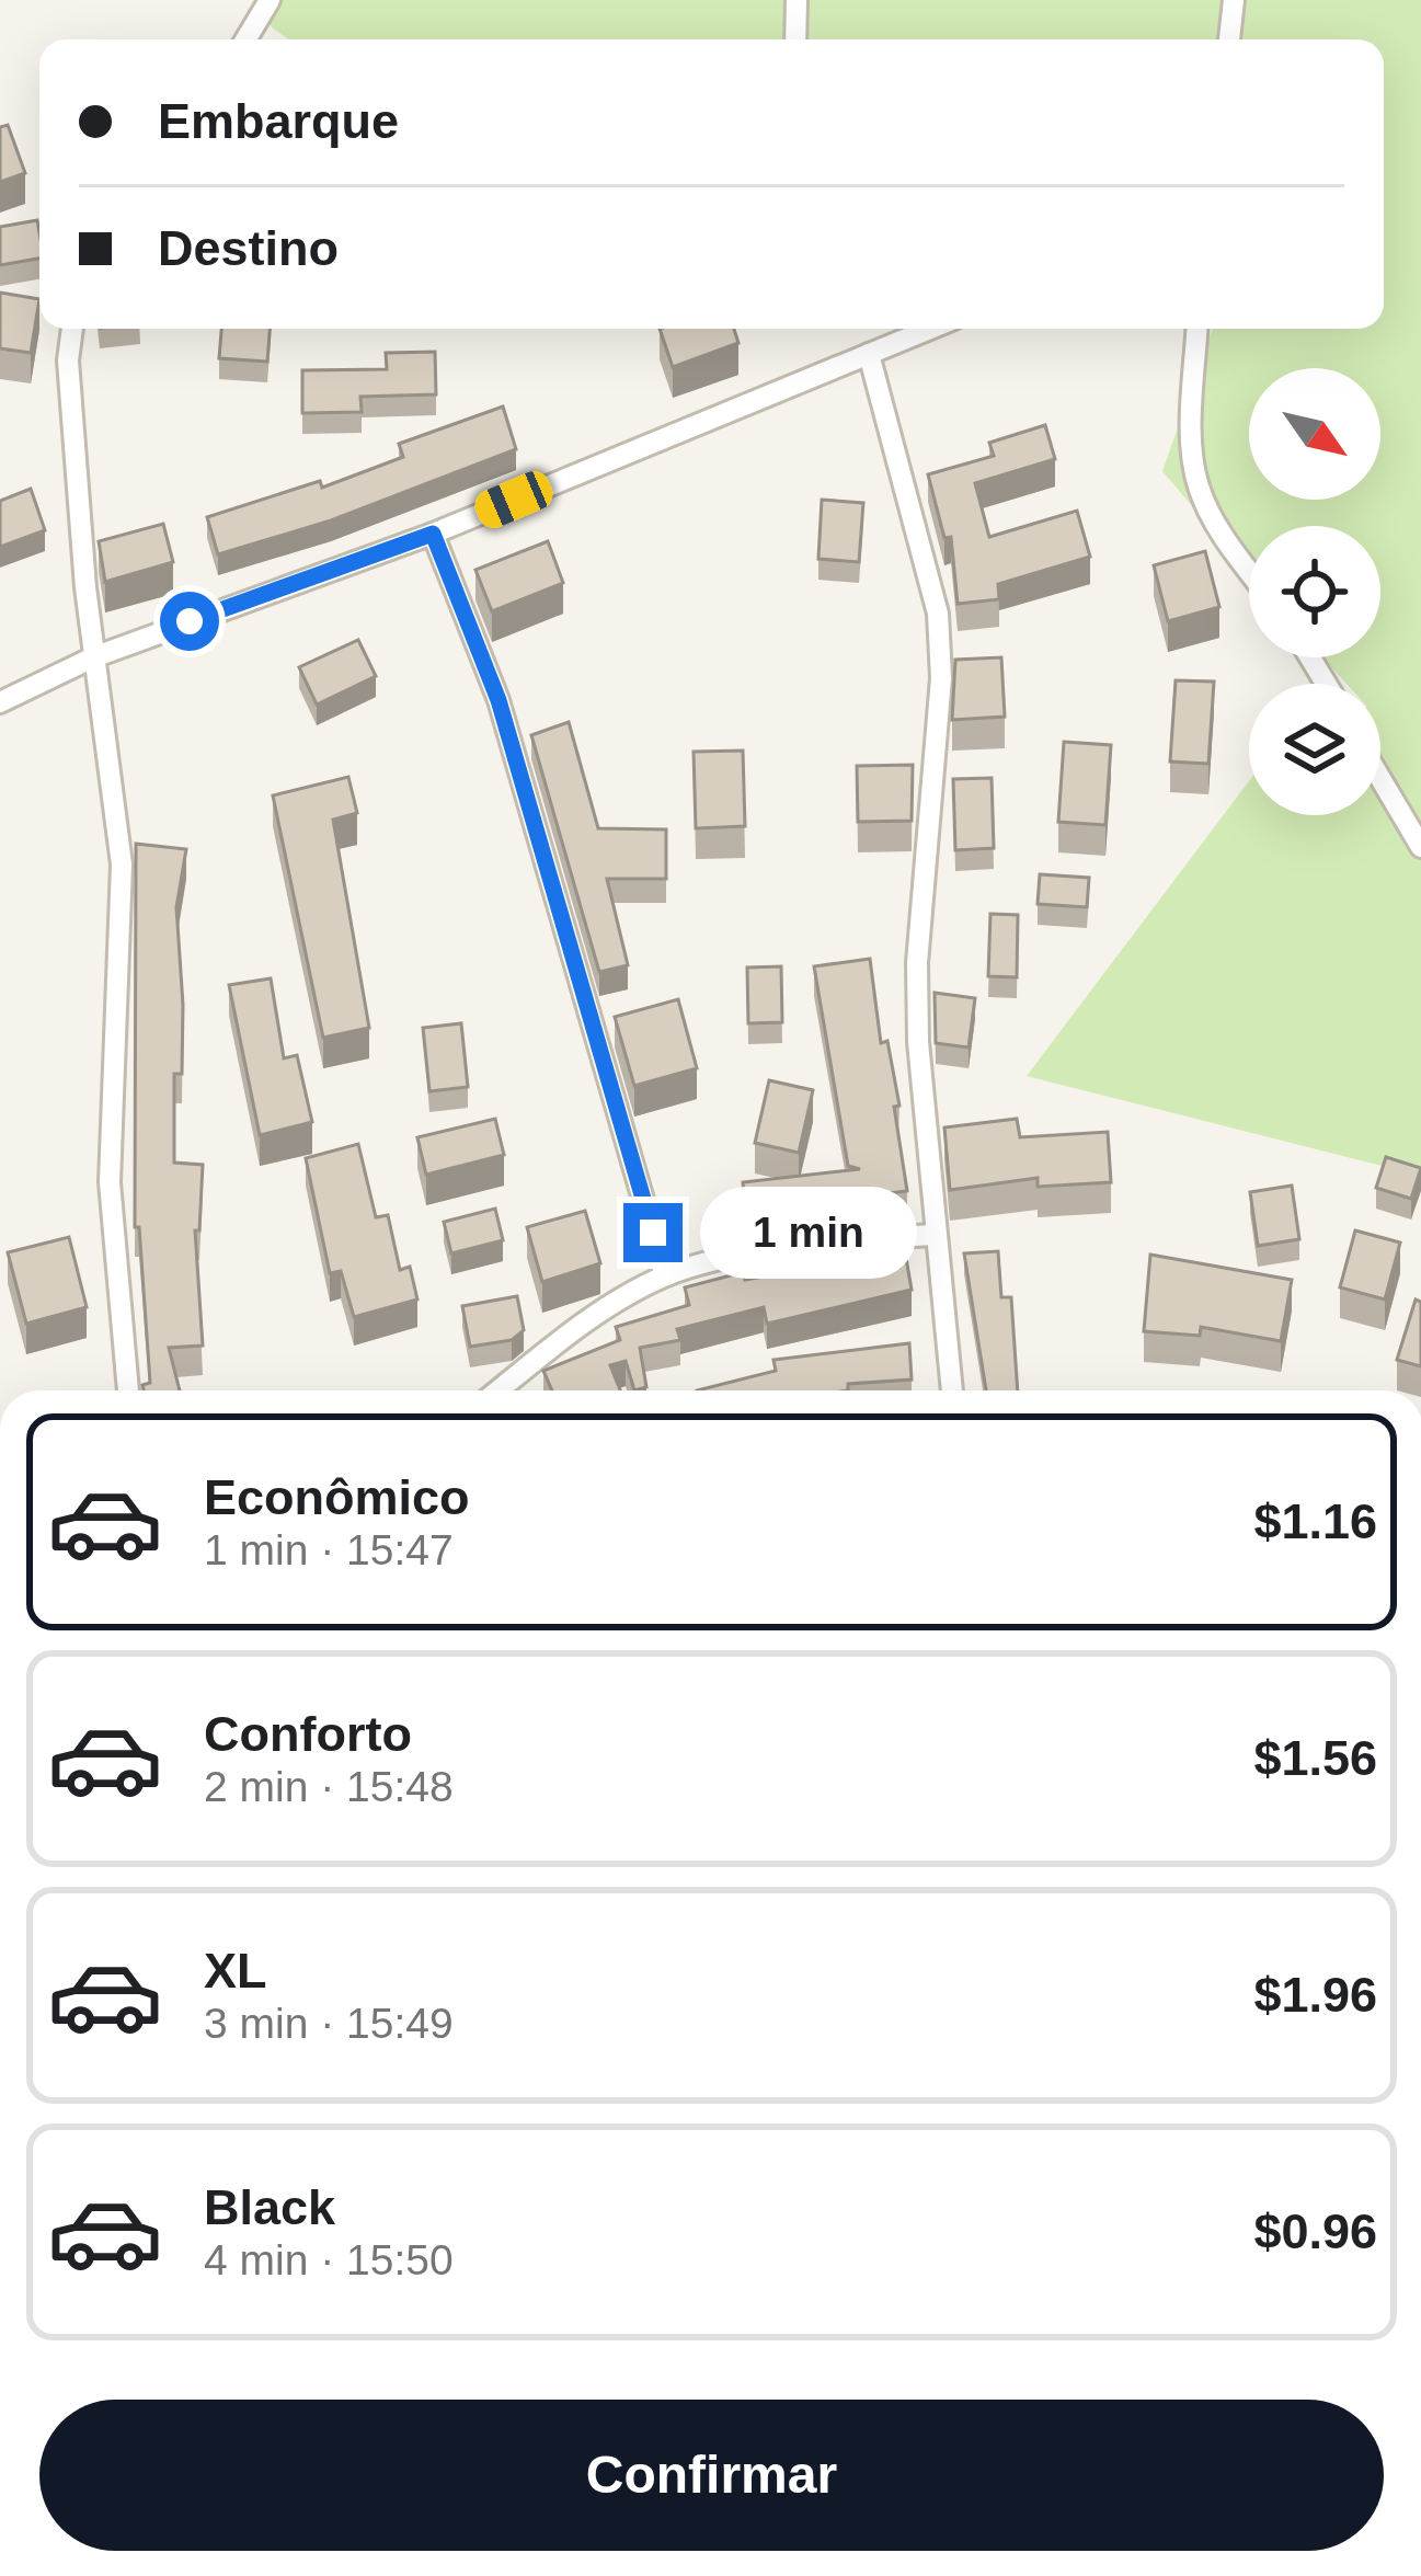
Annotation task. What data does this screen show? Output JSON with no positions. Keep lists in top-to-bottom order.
{
  "north": "bottom right",
  "page": {
    "banner": ["Embarque", "Destino"],
    "bubble": "1 min",
    "list": [
      {
        "name": "Econômico",
        "note": "1 min · 15:47",
        "value": "$1.16"
      },
      {
        "name": "Conforto",
        "note": "2 min · 15:48",
        "value": "$1.56"
      },
      {
        "name": "XL",
        "note": "3 min · 15:49",
        "value": "$1.96"
      },
      {
        "name": "Black",
        "note": "4 min · 15:50",
        "value": "$0.96"
      }
    ],
    "buttons": "Confirmar"
  }
}
